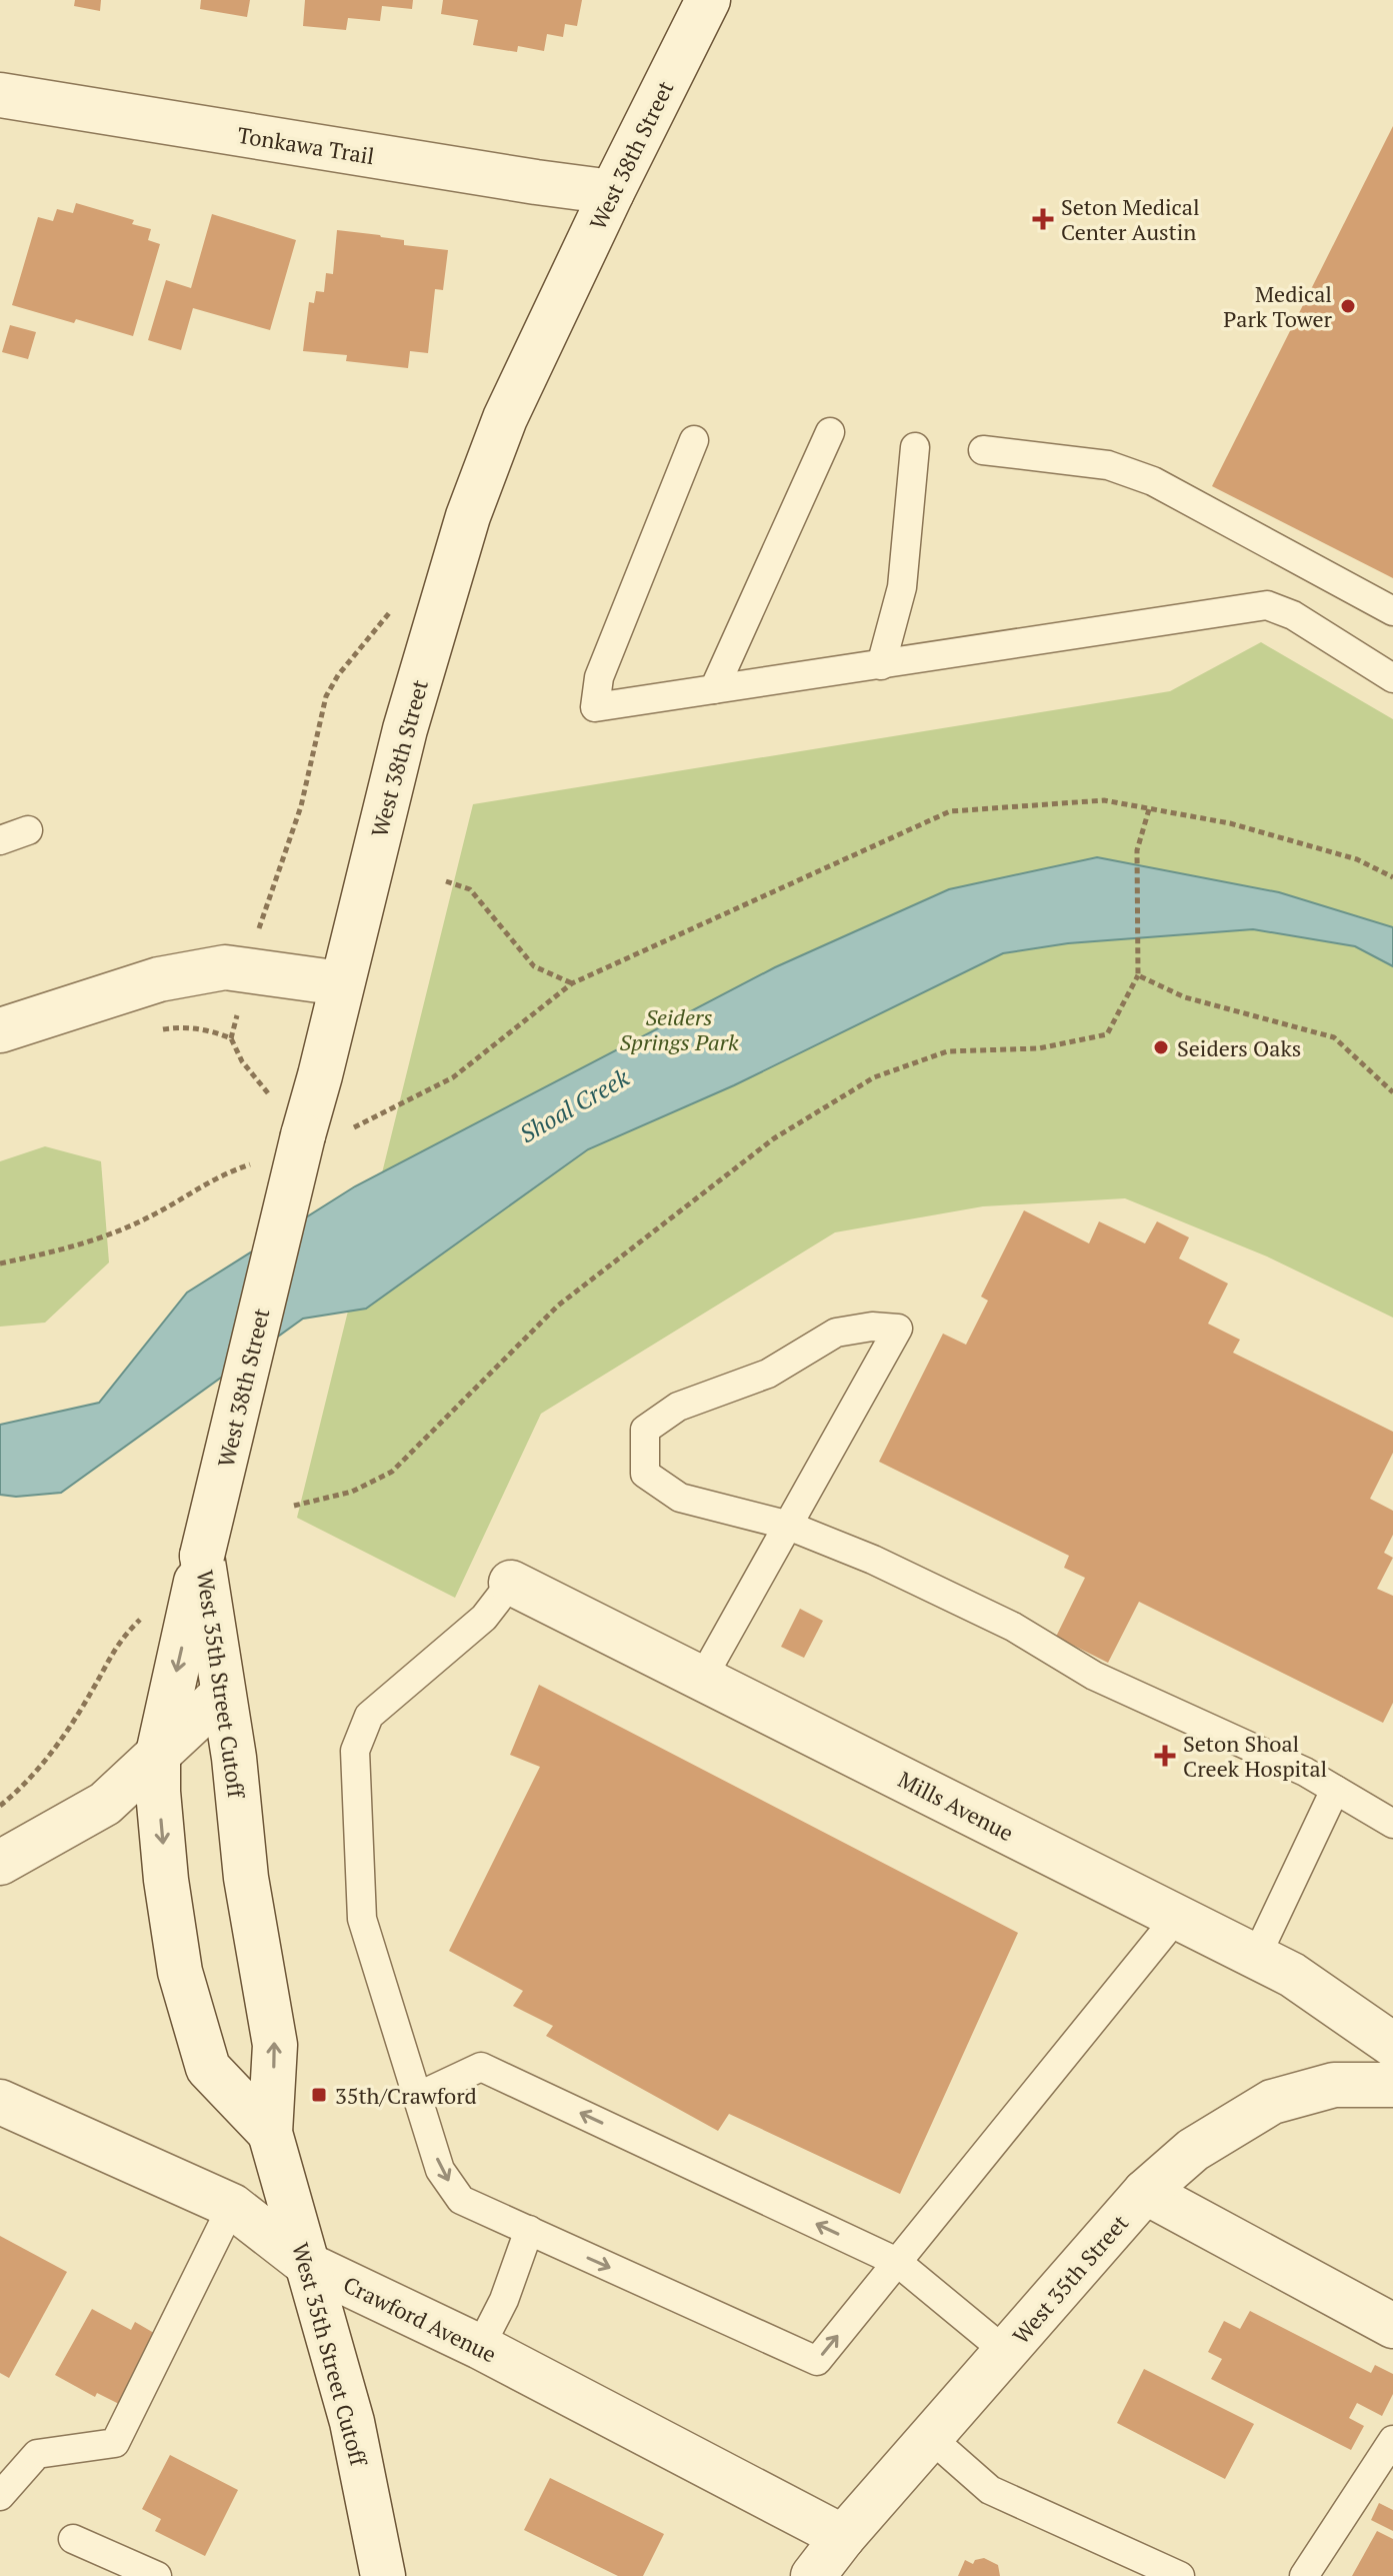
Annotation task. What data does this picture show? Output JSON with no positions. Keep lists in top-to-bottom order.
{
  "streets": {
    "street": [
      "Tonkawa Trail",
      "West 38th Street",
      "West 35th Street Cutoff",
      "Mills Avenue",
      "West 35th Street",
      "Crawford Avenue"
    ]
  },
  "crossings": [
    ["Tonkawa Trail", "West 38th Street"],
    ["West 38th Street", "West 35th Street Cutoff"],
    ["West 35th Street Cutoff", "Crawford Avenue"],
    ["West 35th Street", "Crawford Avenue"]
  ],
  "water": ["Shoal Creek"],
  "parks": ["Seiders Springs Park"],
  "places": {
    "health": ["Seton Medical Center Austin", "Seton Shoal Creek Hospital"],
    "other": ["Medical Park Tower", "Seiders Oaks"],
    "transit": ["35th/Crawford"]
  }
}
